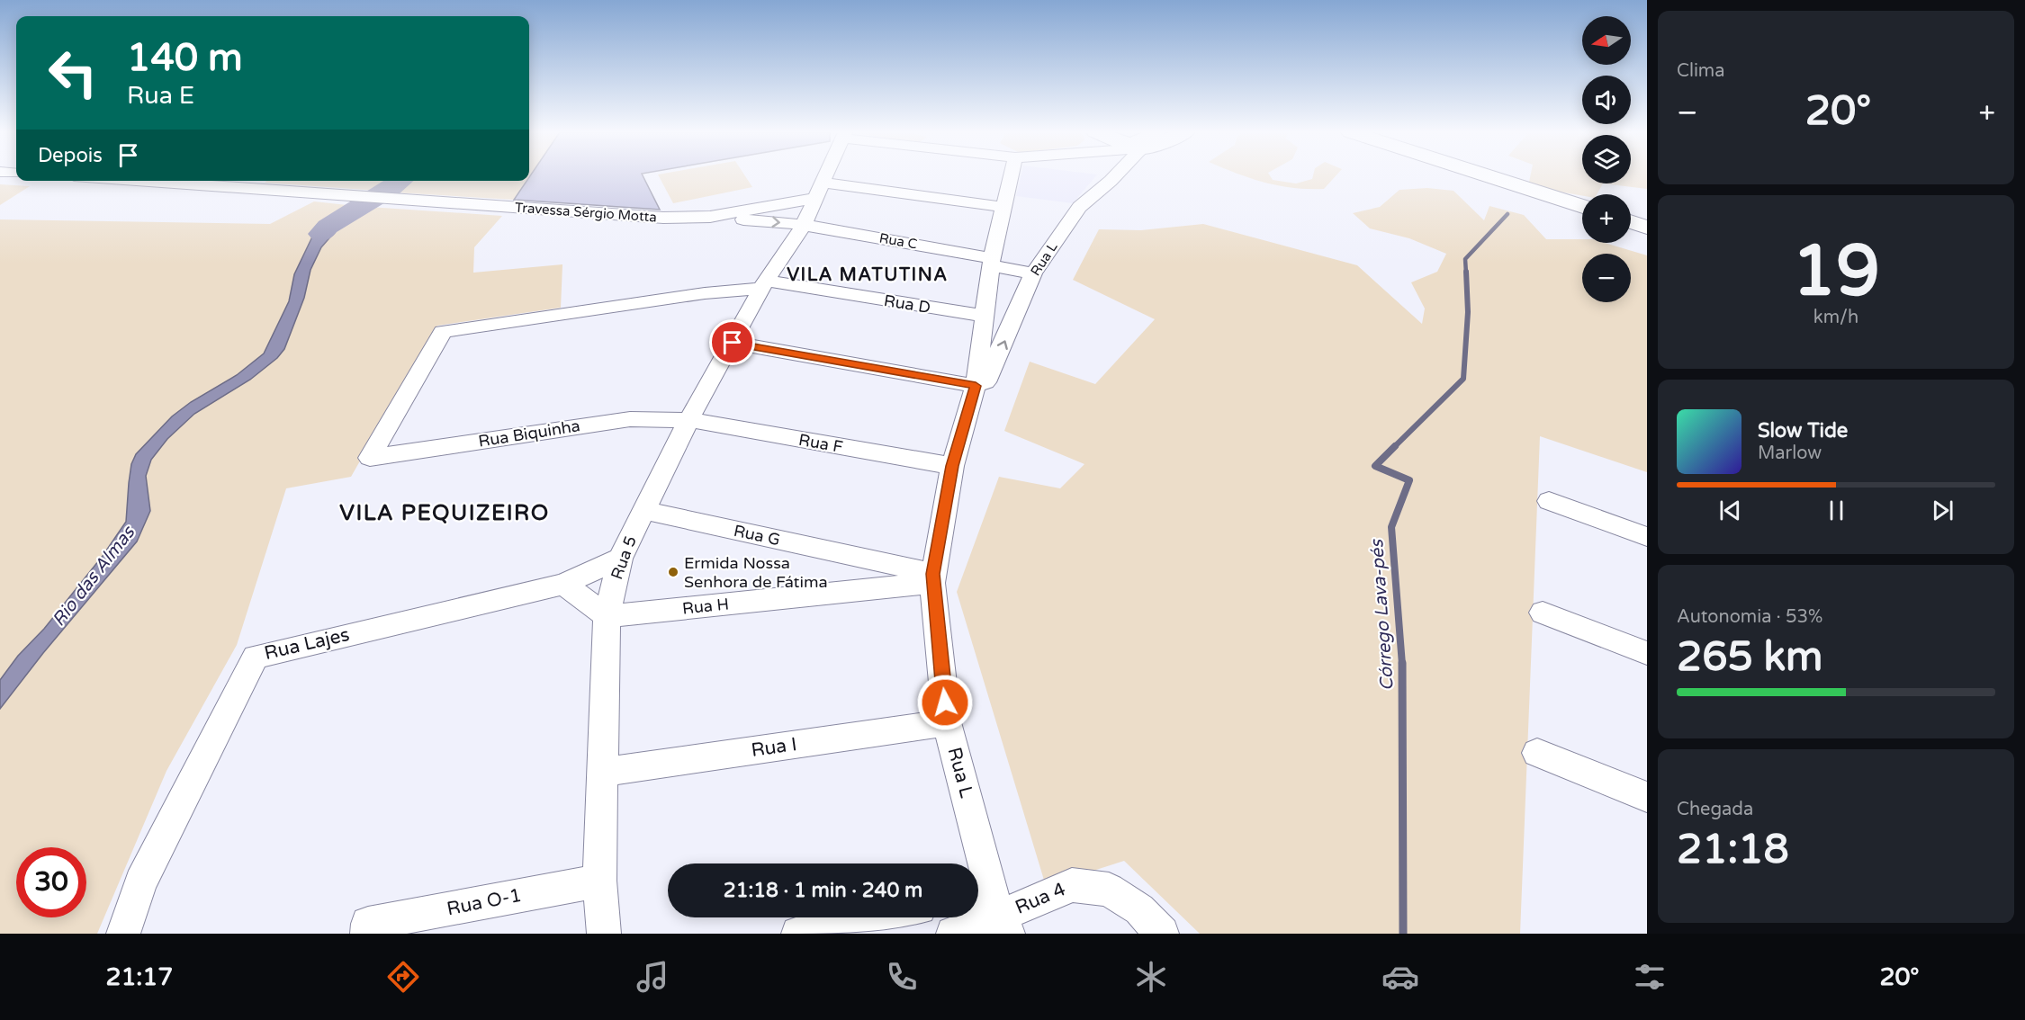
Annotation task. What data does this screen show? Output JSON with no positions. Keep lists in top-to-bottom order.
{
  "streets": {
    "street": [
      "Travessa Sérgio Motta",
      "Rua C",
      "Rua L",
      "Rua D",
      "Rua Biquinha",
      "Rua F",
      "Rua G",
      "Rua 5",
      "Rua H",
      "Rua Lajes",
      "Rua I",
      "Rua 4",
      "Rua O-1"
    ]
  },
  "crossings": [
    ["Travessa Sérgio Motta", "Rua C"],
    ["Rua C", "Rua L"],
    ["Rua C", "Rua 5"],
    ["Rua L", "Rua D"],
    ["Rua L", "Rua F"],
    ["Rua L", "Rua G"],
    ["Rua L", "Rua H"],
    ["Rua L", "Rua I"],
    ["Rua L", "Rua 4"],
    ["Rua D", "Rua Biquinha"],
    ["Rua D", "Rua 5"],
    ["Rua Biquinha", "Rua F"],
    ["Rua Biquinha", "Rua 5"],
    ["Rua F", "Rua 5"],
    ["Rua G", "Rua 5"],
    ["Rua G", "Rua H"],
    ["Rua 5", "Rua H"],
    ["Rua 5", "Rua Lajes"],
    ["Rua 5", "Rua I"],
    ["Rua 5", "Rua O-1"]
  ],
  "districts": ["VILA MATUTINA", "VILA PEQUIZEIRO"],
  "water": ["Rio das Almas", "Córrego Lava-pés"],
  "places": ["Ermida Nossa Senhora de Fátima"],
  "north": "left",
  "page": {
    "tile": [
      "Clima",
      ["19", "km/h"],
      ["Autonomia · 53%", "265 km"],
      ["Chegada", "21:18"]
    ],
    "map_buttons": ["+", "−"],
    "turn": ["140 m", "Rua E"],
    "heat": ["−", "20°", "+"],
    "then": "Depois",
    "song": ["Slow Tide", "Marlow"],
    "limit": "30",
    "trip": "21:18 · 1 min · 240 m",
    "tabs": ["21:17", "20°"]
  }
}
